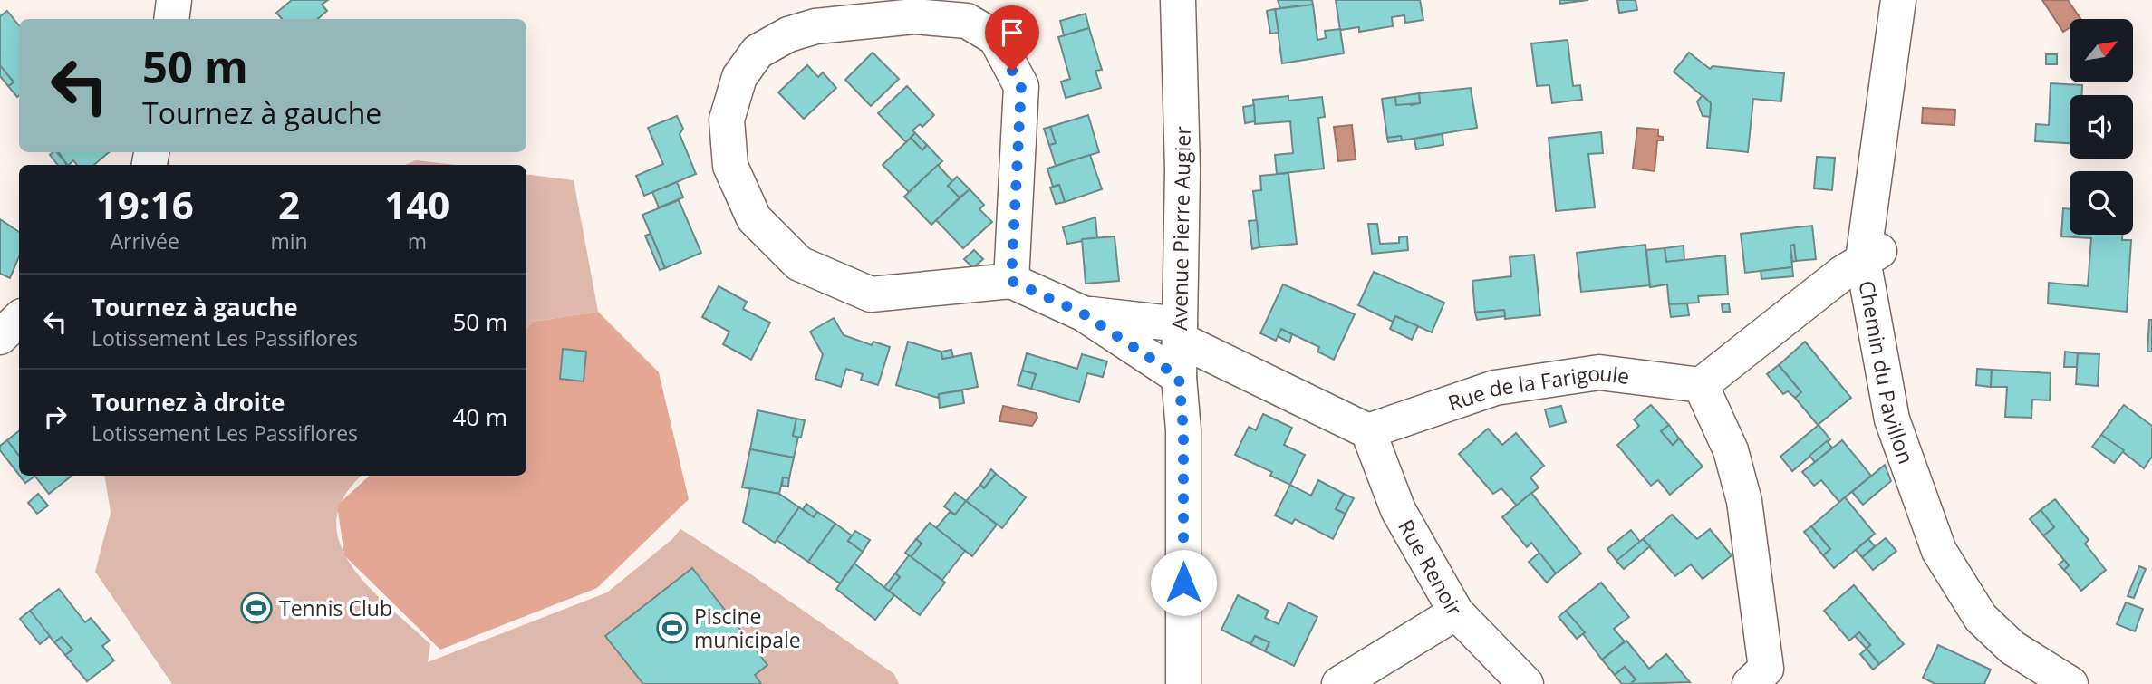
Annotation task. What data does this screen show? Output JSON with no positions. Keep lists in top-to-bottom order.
{
  "streets": {
    "street": [
      "Avenue Pierre Augier",
      "Chemin du Pavillon",
      "Rue de la Farigoule",
      "Rue Renoir"
    ]
  },
  "crossings": [
    ["Rue de la Farigoule", "Rue Renoir"]
  ],
  "places": {
    "sports": ["Tennis Club", "Piscine municipale"]
  },
  "north": "top right",
  "page": {
    "turn": ["50 m", "Tournez à gauche"],
    "eta": [
      "19:16",
      "Arrivée",
      "2",
      "min",
      "140",
      "m"
    ],
    "list": [
      {
        "name": "Tournez à gauche",
        "note": "Lotissement Les Passiflores",
        "value": "50 m"
      },
      {
        "name": "Tournez à droite",
        "note": "Lotissement Les Passiflores",
        "value": "40 m"
      }
    ]
  }
}
